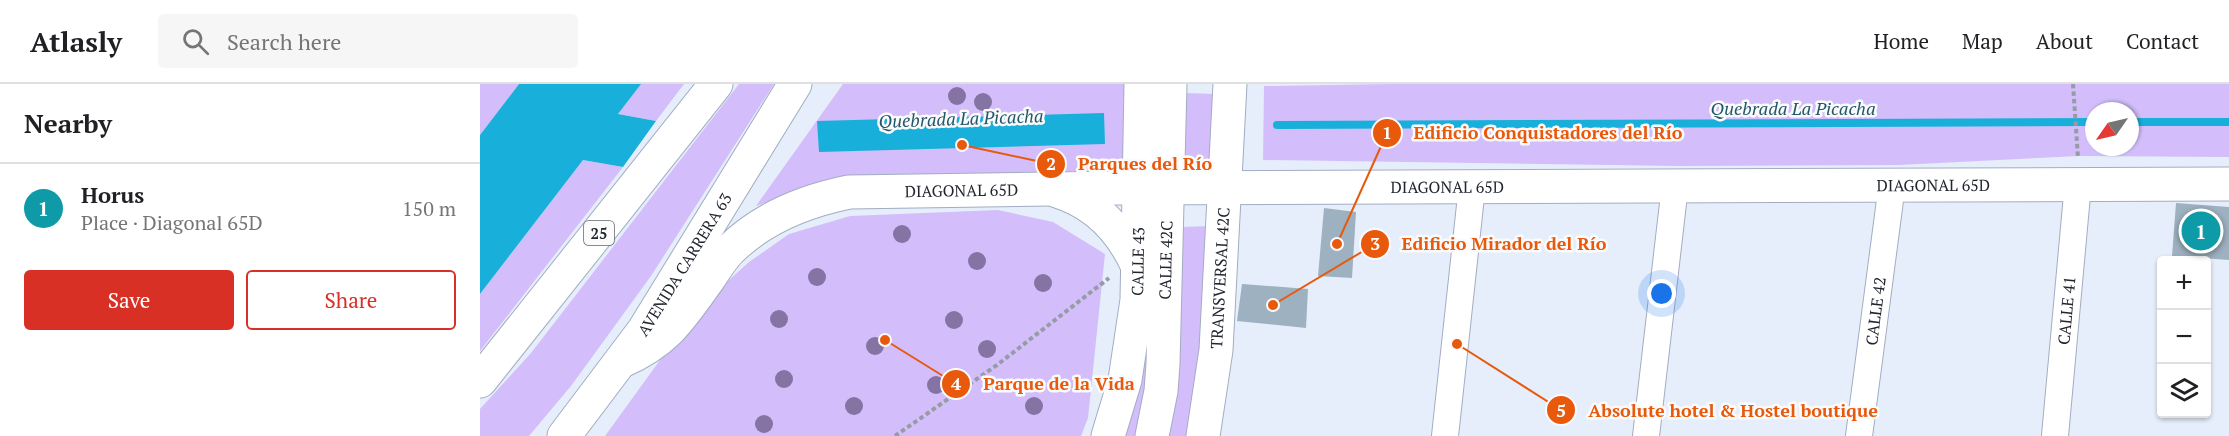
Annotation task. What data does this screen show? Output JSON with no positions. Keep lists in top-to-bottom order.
{
  "streets": {
    "main road": [
      "DIAGONAL 65D",
      "25",
      "CALLE 42C",
      "CALLE 43",
      "AVENIDA CARRERA 63",
      "TRANSVERSAL 42C"
    ],
    "street": ["CALLE 41", "CALLE 42"]
  },
  "crossings": [
    ["DIAGONAL 65D", "CALLE 42C"],
    ["DIAGONAL 65D", "CALLE 43"],
    ["DIAGONAL 65D", "AVENIDA CARRERA 63"],
    ["DIAGONAL 65D", "TRANSVERSAL 42C"],
    ["DIAGONAL 65D", "CALLE 41"],
    ["DIAGONAL 65D", "CALLE 42"],
    ["CALLE 42C", "CALLE 43"]
  ],
  "water": ["Quebrada La Picacha"],
  "places": [
    "Parques del Río",
    "Edificio Conquistadores del Río",
    "Edificio Mirador del Río",
    "Parque de la Vida",
    "Absolute hotel & Hostel boutique"
  ],
  "north": "bottom left",
  "page": {
    "header": "Atlasly",
    "search": "Search here",
    "nav": [
      "Home",
      "Map",
      "About",
      "Contact"
    ],
    "heading": "Nearby",
    "list": [
      {
        "mark": "1",
        "name": "Horus",
        "note": "Place · Diagonal 65D",
        "value": "150 m"
      }
    ],
    "pins": "1",
    "buttons": ["Save", "Share"],
    "map_buttons": ["+", "−"]
  }
}
